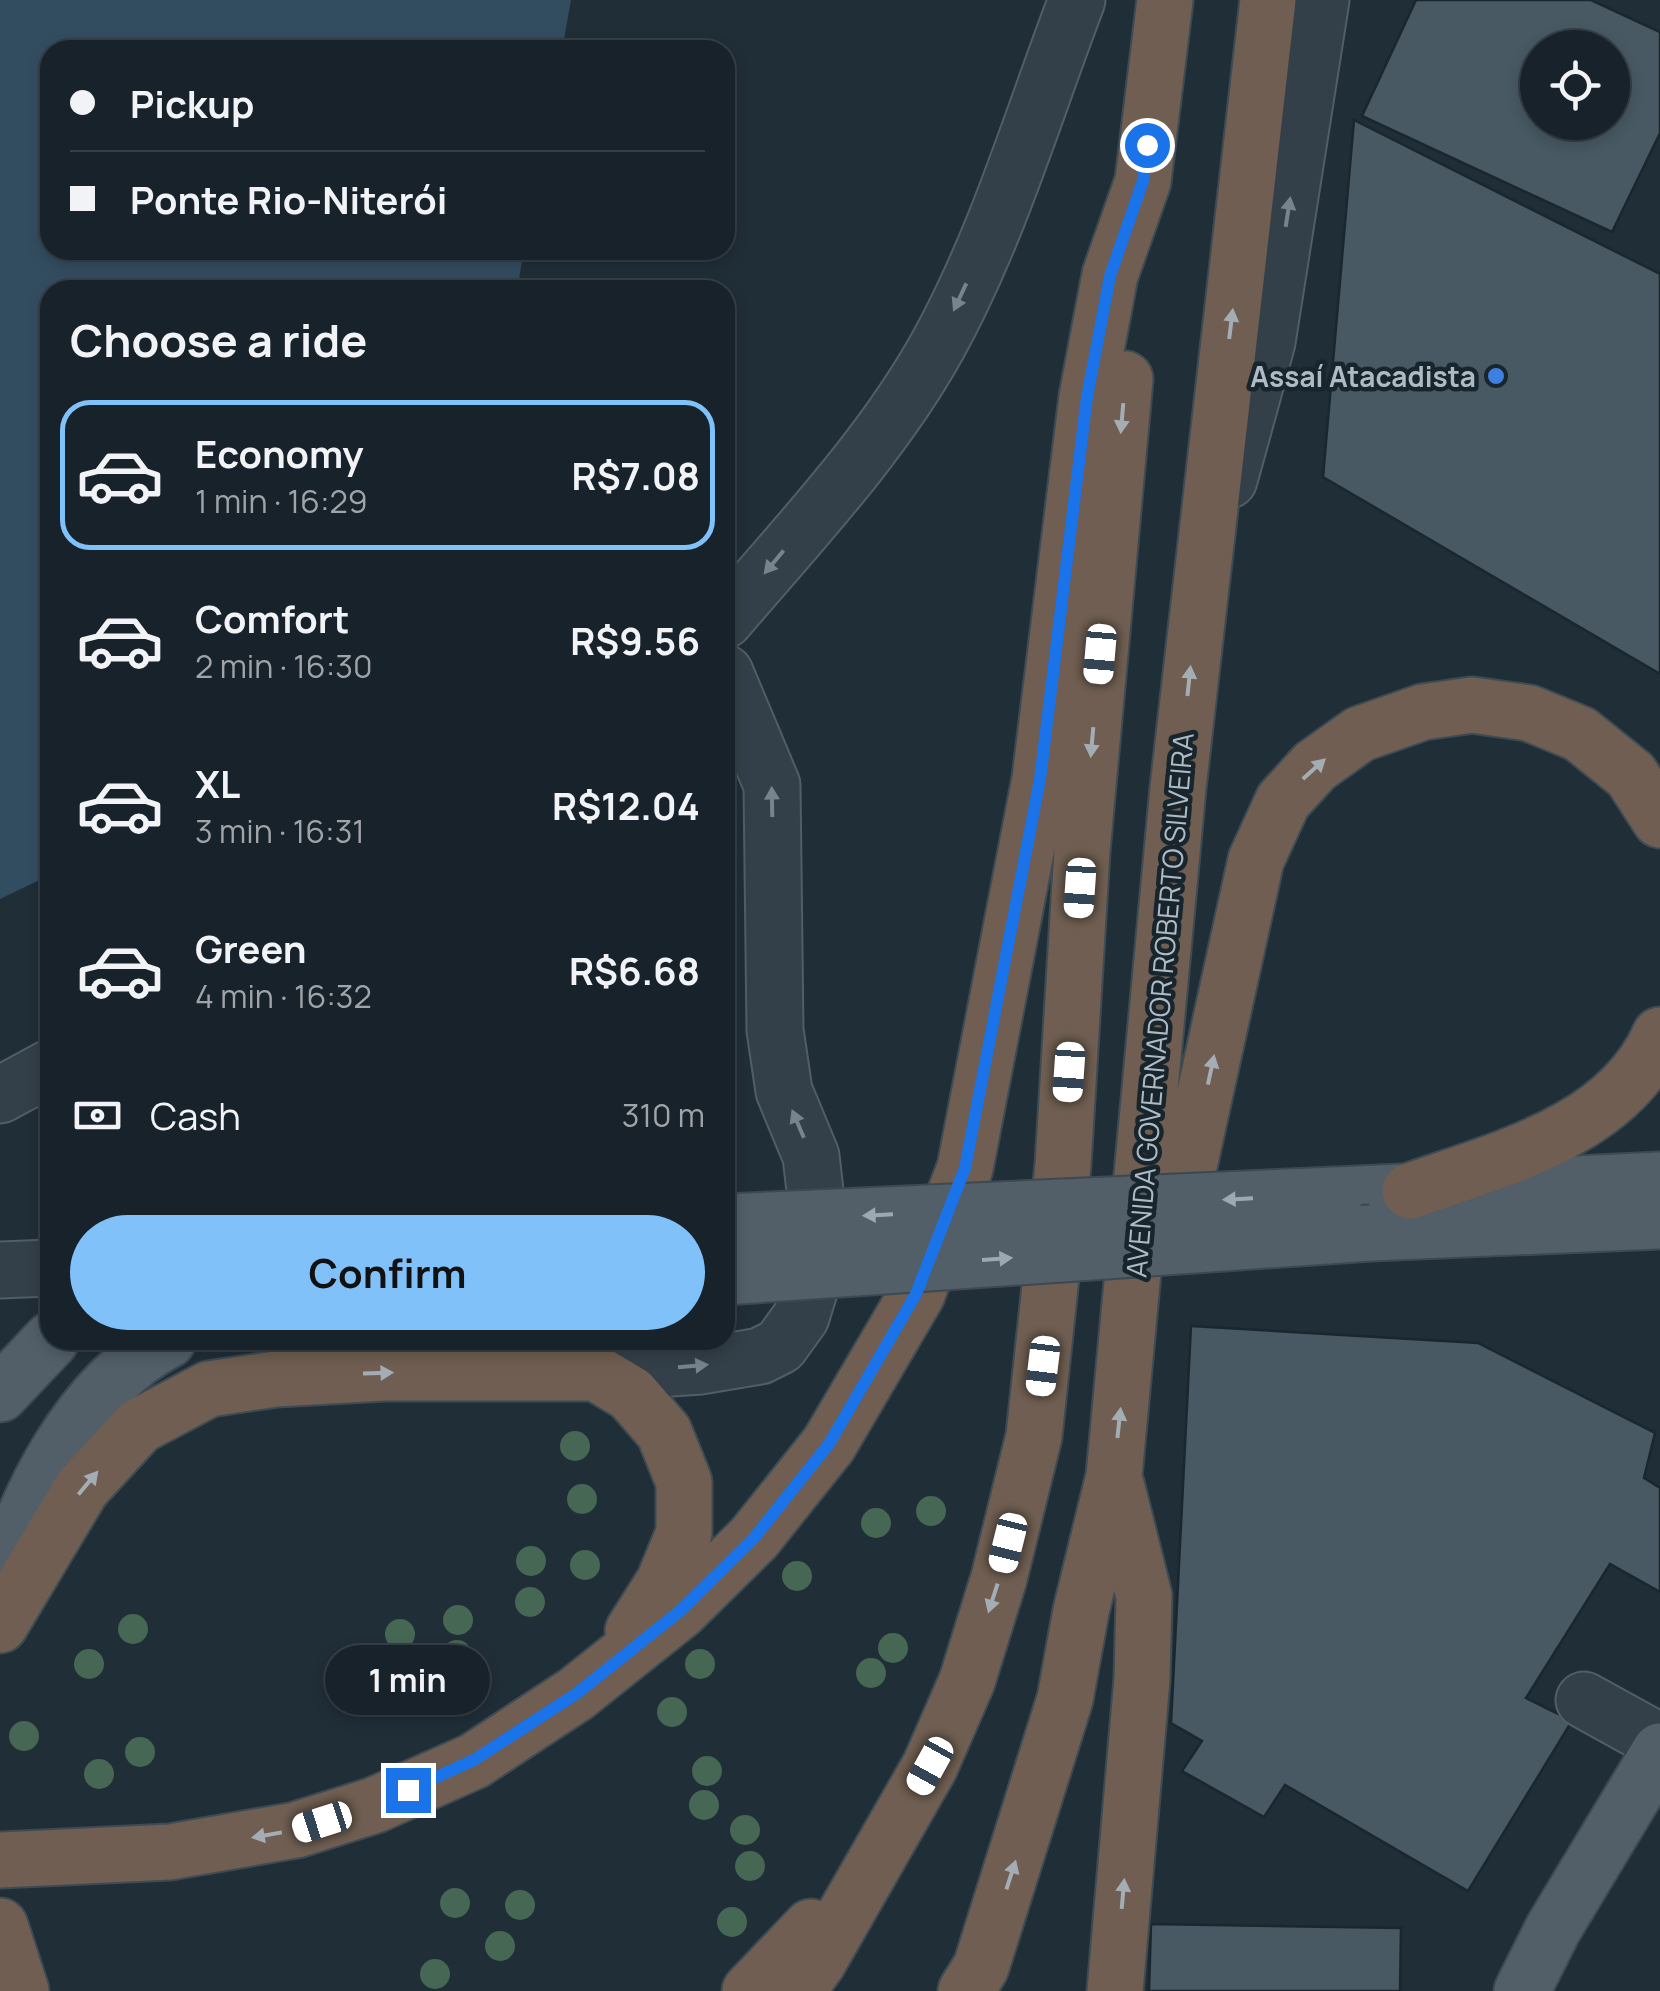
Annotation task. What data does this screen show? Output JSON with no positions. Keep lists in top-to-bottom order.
{
  "streets": {
    "highway": ["AVENIDA GOVERNADOR ROBERTO SILVEIRA"]
  },
  "places": ["Assaí Atacadista"],
  "page": {
    "banner": ["Pickup", "Ponte Rio-Niterói"],
    "heading": "Choose a ride",
    "list": [
      {
        "name": "Economy",
        "note": "1 min · 16:29",
        "value": "R$7.08"
      },
      {
        "name": "Comfort",
        "note": "2 min · 16:30",
        "value": "R$9.56"
      },
      {
        "name": "XL",
        "note": "3 min · 16:31",
        "value": "R$12.04"
      },
      {
        "name": "Green",
        "note": "4 min · 16:32",
        "value": "R$6.68"
      }
    ],
    "pay": ["Cash", "310 m"],
    "buttons": "Confirm",
    "bubble": "1 min"
  }
}
